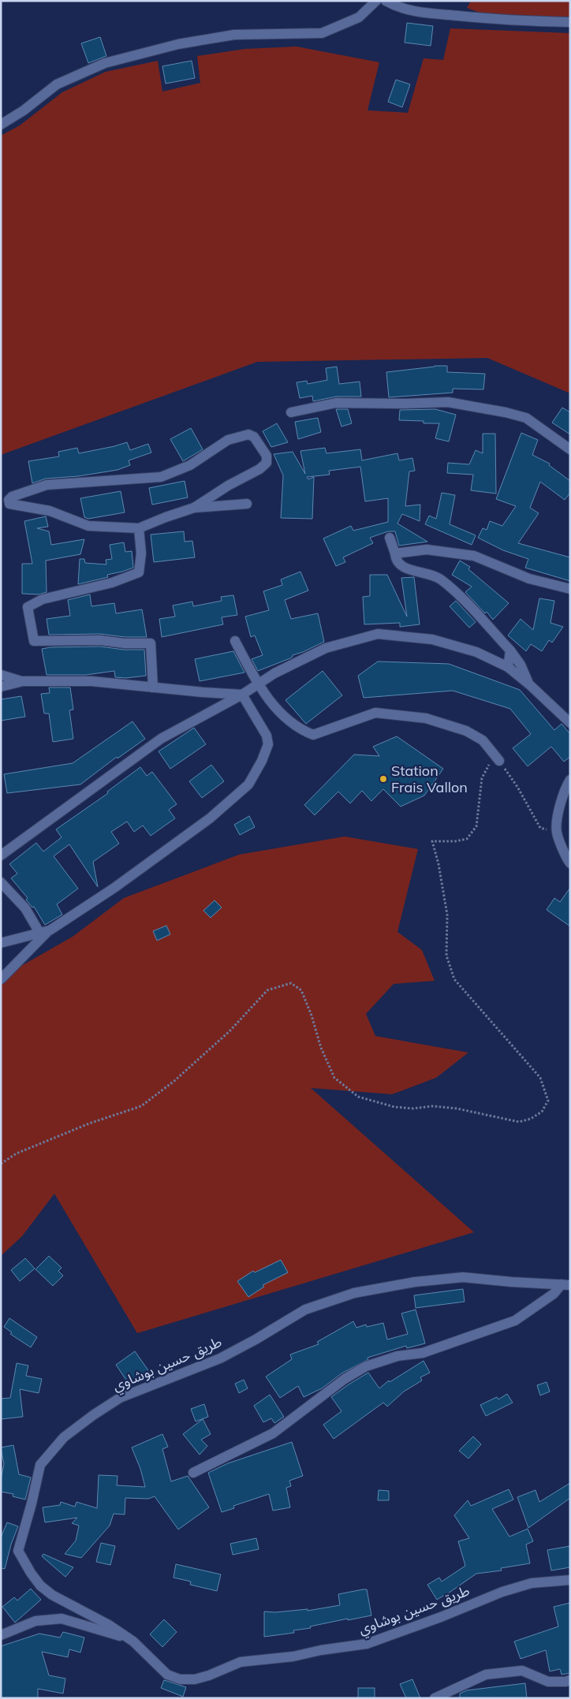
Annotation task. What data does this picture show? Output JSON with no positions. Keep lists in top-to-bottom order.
{
  "streets": {
    "street": ["طريق حسين بوشاوي"]
  },
  "places": ["Station Frais Vallon"]
}
